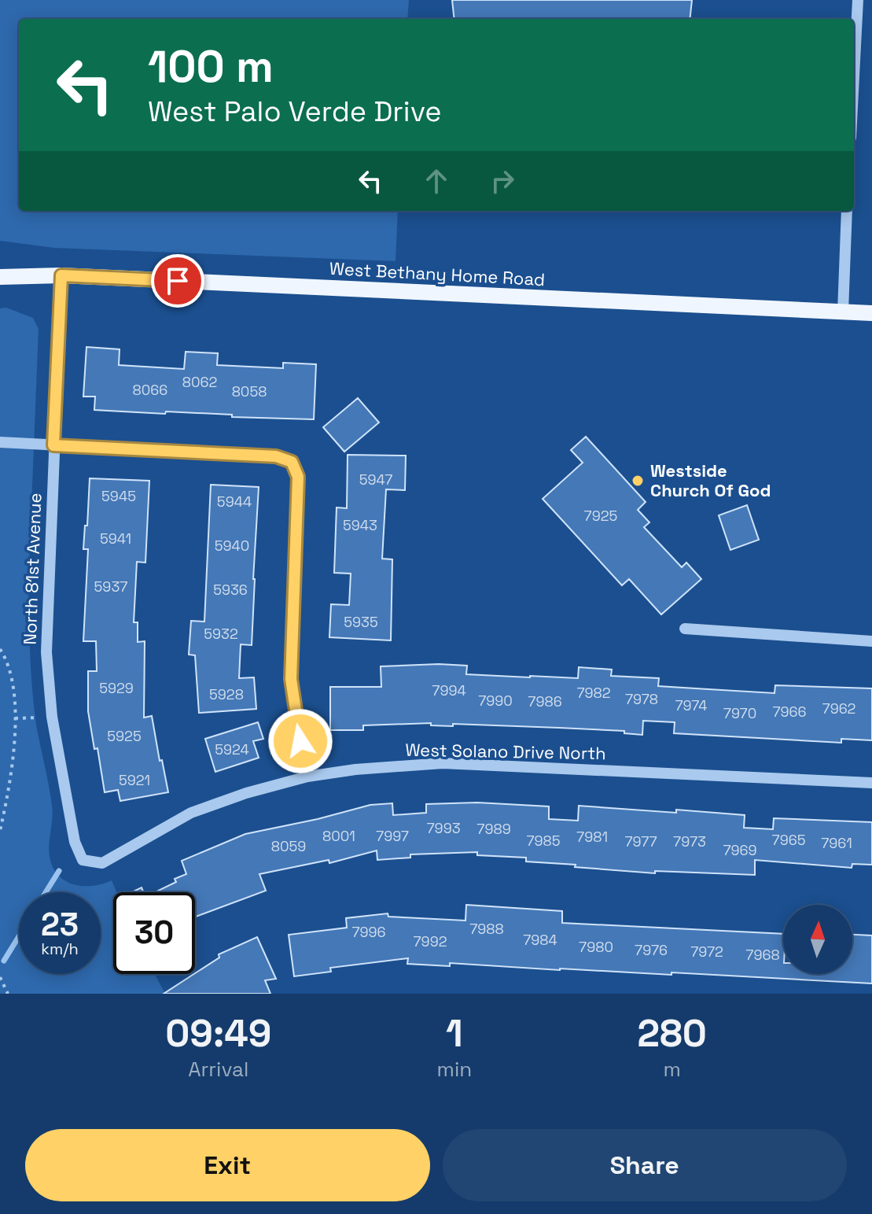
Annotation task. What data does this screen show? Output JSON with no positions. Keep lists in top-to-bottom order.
{
  "streets": {
    "main road": ["West Bethany Home Road"],
    "street": ["North 81st Avenue", "West Solano Drive North"]
  },
  "crossings": [
    ["West Bethany Home Road", "North 81st Avenue"],
    ["North 81st Avenue", "West Solano Drive North"]
  ],
  "places": ["Westside Church Of God"],
  "house_numbers": [
    "8062",
    "8066",
    "8058",
    "5947",
    "5945",
    "5944",
    "7925",
    "5943",
    "5941",
    "5940",
    "5937",
    "5936",
    "5935",
    "5932",
    "5929",
    "7994",
    "7982",
    "5928",
    "7978",
    "7990",
    "7986",
    "7974",
    "7962",
    "7966",
    "7970",
    "5925",
    "5924",
    "5921",
    "7993",
    "7989",
    "8001",
    "7997",
    "7981",
    "7965",
    "7985",
    "7977",
    "7973",
    "7961",
    "8059",
    "7969",
    "7988",
    "7996",
    "7984",
    "7992",
    "7980",
    "7976",
    "7972",
    "7968"
  ],
  "north": "top",
  "page": {
    "turn": ["100 m", "West Palo Verde Drive"],
    "speed": "23 km/h",
    "limit": "30",
    "eta": [
      "09:49",
      "Arrival",
      "1",
      "min",
      "280",
      "m"
    ],
    "buttons": ["Exit", "Share"]
  }
}
